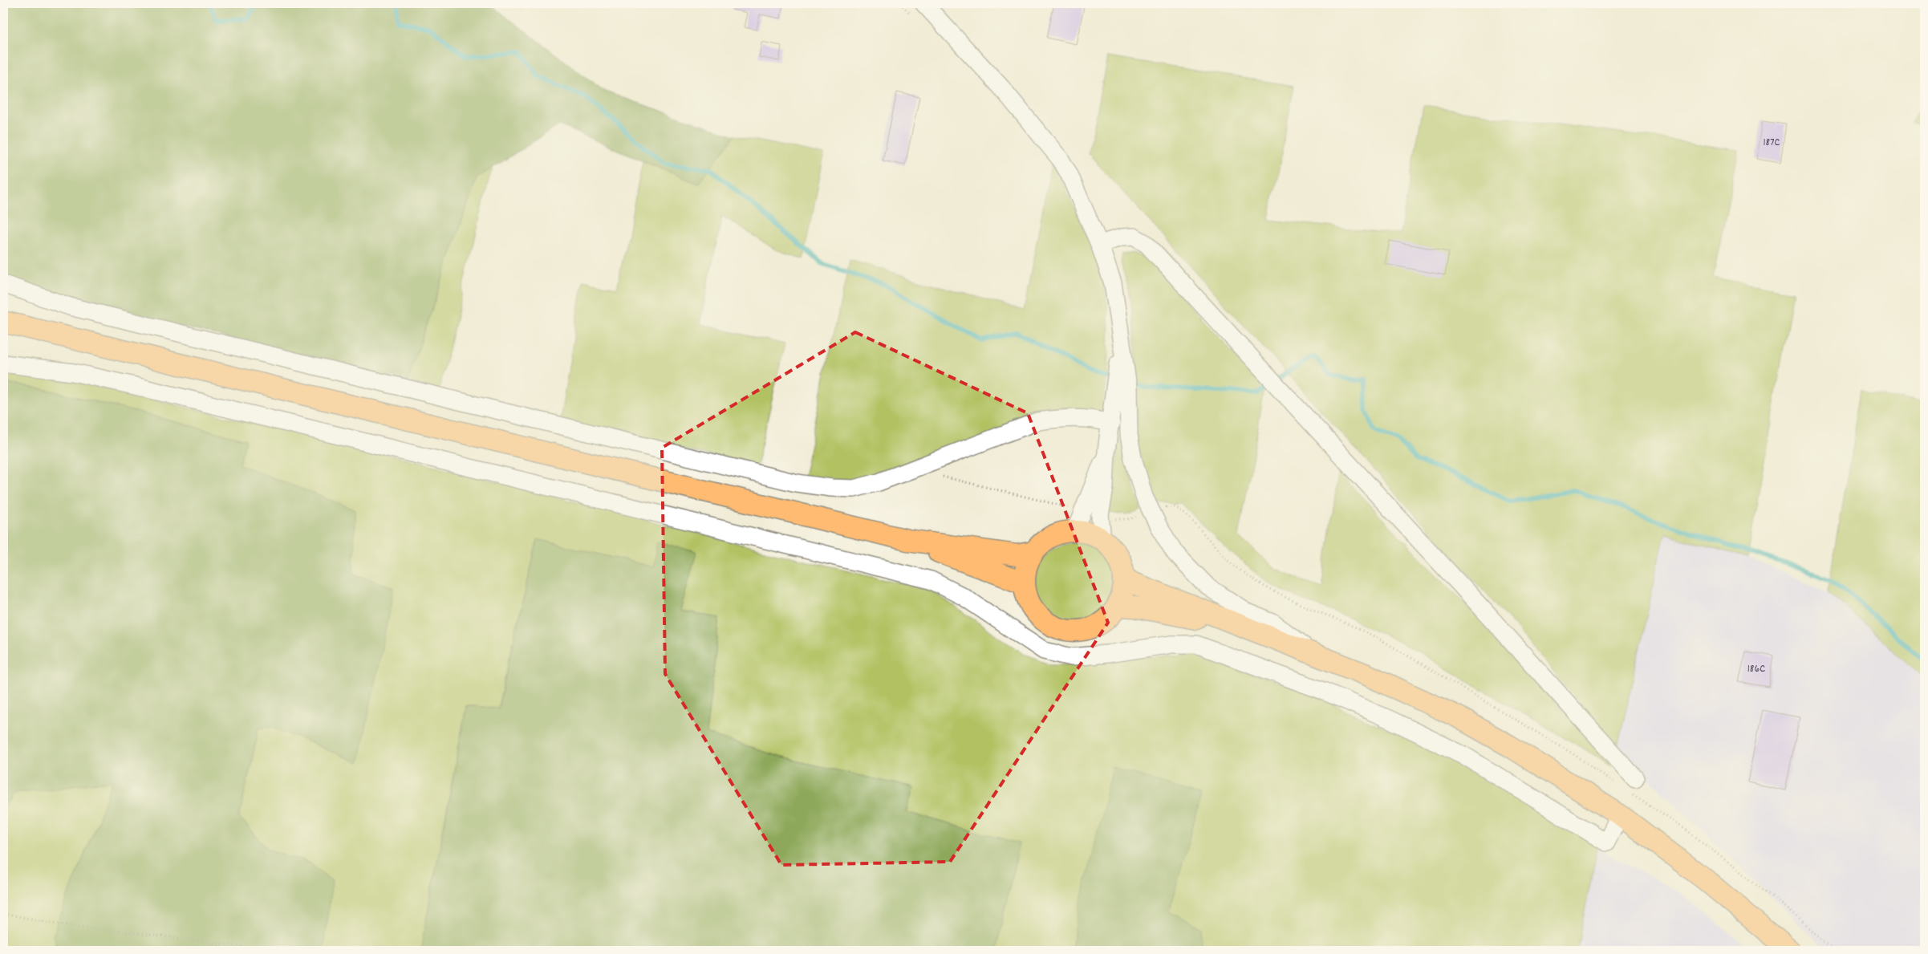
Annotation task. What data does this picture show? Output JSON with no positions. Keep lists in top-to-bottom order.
{
  "house_numbers": ["187C", "186C"]
}
